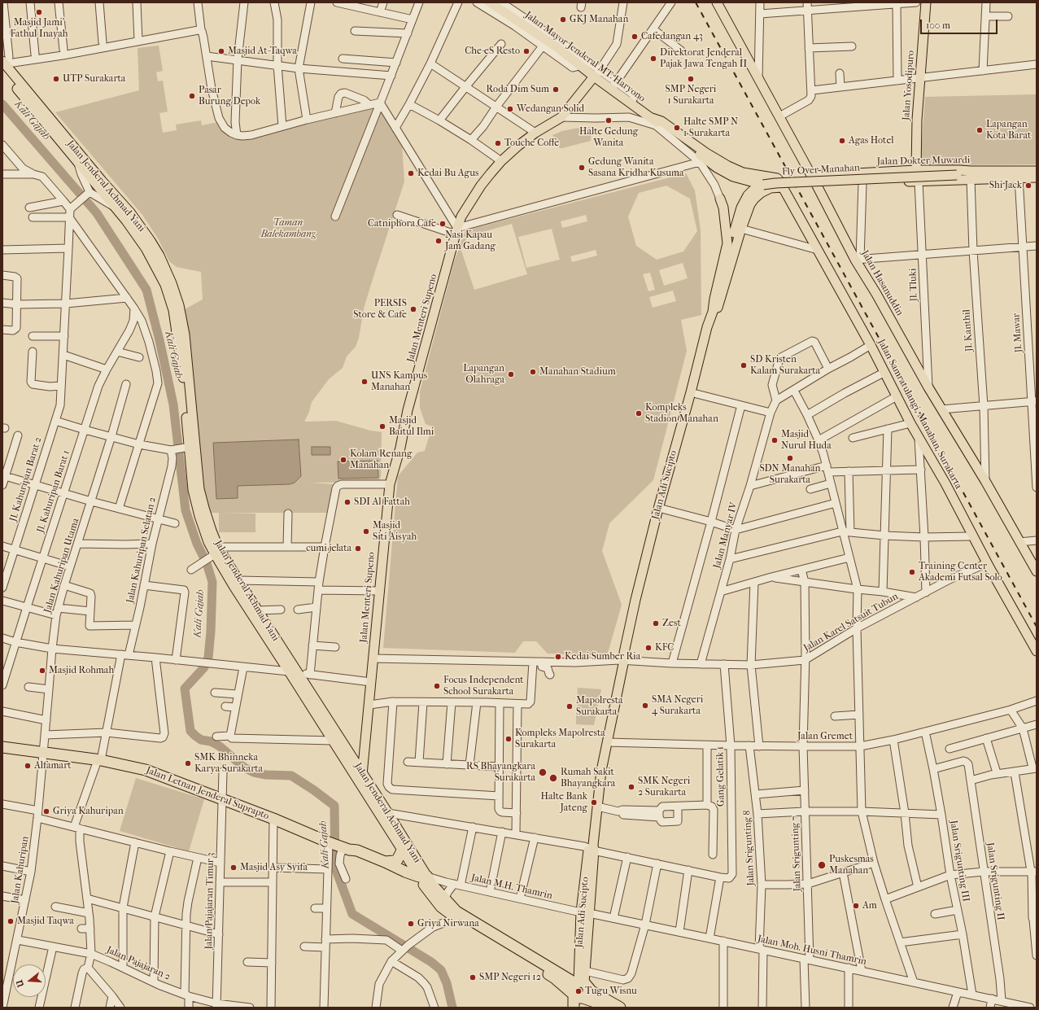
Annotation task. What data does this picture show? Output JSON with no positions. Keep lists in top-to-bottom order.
{
  "streets": {
    "highway": ["Jalan Jenderal Achmad Yani", "Jalan Letnan Jenderal Suprapto"],
    "main road": [
      "Jalan Mayor Jenderal MT. Haryono",
      "Jalan Yosodipuro",
      "Jalan Dokter Muwardi",
      "Fly Over Manahan",
      "Jalan Hasanuddin",
      "Jalan Menteri Supeno",
      "Jalan Samratulangi, Manahan, Surakarta",
      "Jalan Adi Sucipto"
    ],
    "street": [
      "Jl. Tluki",
      "Jl. Kanthil",
      "Jl. Mawar",
      "Jl. Kahuripan Barat 2",
      "Jl. Kahuripan Barat 1",
      "Jalan Manyar IV",
      "Jalan Kahuripan Selatan 2",
      "Jalan Kahuripan Utama",
      "Jalan Karel Satsuit Tubun",
      "Jalan Gremet",
      "Gang Gelatik 1",
      "Jalan Srigunting 8",
      "Jalan Srigunting 7",
      "Jalan Srigunting III",
      "Jalan Kahuripan",
      "Jalan Srigunting II",
      "Jalan M.H. Thamrin",
      "Jalan Pajajaran Timur 3",
      "Jalan Moh. Husni Thamrin",
      "Jalan Pajajaran 2"
    ]
  },
  "crossings": [
    ["Jalan Mayor Jenderal MT. Haryono", "Fly Over Manahan"],
    ["Jalan Mayor Jenderal MT. Haryono", "Jalan Menteri Supeno"],
    ["Jalan Yosodipuro", "Jalan Dokter Muwardi"],
    ["Jalan Dokter Muwardi", "Fly Over Manahan"],
    ["Jalan Dokter Muwardi", "Jalan Hasanuddin"],
    ["Jalan Dokter Muwardi", "Jl. Tluki"],
    ["Jalan Dokter Muwardi", "Jl. Kanthil"],
    ["Jalan Dokter Muwardi", "Jl. Mawar"],
    ["Fly Over Manahan", "Jl. Kanthil"],
    ["Fly Over Manahan", "Jalan Adi Sucipto"],
    ["Jalan Jenderal Achmad Yani", "Jalan Menteri Supeno"],
    ["Jalan Jenderal Achmad Yani", "Jalan Adi Sucipto"],
    ["Jalan Jenderal Achmad Yani", "Jalan Letnan Jenderal Suprapto"],
    ["Jalan Jenderal Achmad Yani", "Jalan M.H. Thamrin"],
    ["Jalan Hasanuddin", "Jl. Tluki"],
    ["Jalan Hasanuddin", "Jl. Kanthil"],
    ["Jalan Menteri Supeno", "Jalan Karel Satsuit Tubun"],
    ["Jalan Samratulangi, Manahan, Surakarta", "Jalan Adi Sucipto"],
    ["Jalan Samratulangi, Manahan, Surakarta", "Jalan Karel Satsuit Tubun"],
    ["Jalan Adi Sucipto", "Jalan Karel Satsuit Tubun"],
    ["Jalan Adi Sucipto", "Jalan Gremet"],
    ["Jalan Adi Sucipto", "Jalan M.H. Thamrin"],
    ["Jalan Adi Sucipto", "Jalan Moh. Husni Thamrin"],
    ["Jalan Manyar IV", "Jalan Karel Satsuit Tubun"],
    ["Jalan Kahuripan Selatan 2", "Jalan Letnan Jenderal Suprapto"],
    ["Jalan Kahuripan Utama", "Jalan Letnan Jenderal Suprapto"],
    ["Jalan Kahuripan Utama", "Jalan Kahuripan"],
    ["Jalan Karel Satsuit Tubun", "Gang Gelatik 1"],
    ["Jalan Karel Satsuit Tubun", "Jalan Srigunting 7"],
    ["Jalan Gremet", "Gang Gelatik 1"],
    ["Jalan Gremet", "Jalan Srigunting 8"],
    ["Jalan Gremet", "Jalan Srigunting 7"],
    ["Jalan Gremet", "Jalan Srigunting III"],
    ["Jalan Letnan Jenderal Suprapto", "Jalan Kahuripan"],
    ["Jalan Letnan Jenderal Suprapto", "Jalan M.H. Thamrin"],
    ["Jalan Letnan Jenderal Suprapto", "Jalan Pajajaran Timur 3"],
    ["Jalan Srigunting 8", "Jalan Moh. Husni Thamrin"],
    ["Jalan Srigunting 7", "Jalan Moh. Husni Thamrin"],
    ["Jalan Srigunting III", "Jalan Srigunting II"],
    ["Jalan Srigunting III", "Jalan Moh. Husni Thamrin"],
    ["Jalan Kahuripan", "Jalan Pajajaran 2"],
    ["Jalan Srigunting II", "Jalan Moh. Husni Thamrin"],
    ["Jalan M.H. Thamrin", "Jalan Moh. Husni Thamrin"],
    ["Jalan Pajajaran Timur 3", "Jalan Pajajaran 2"]
  ],
  "water": ["Kali Gajah"],
  "parks": ["Taman Balekambang"],
  "places": [
    "Masjid Jami' Fathul Inayah",
    "GKJ Manahan",
    "Cafedangan 43",
    "Masjid At-Taqwa",
    "Che-eS Resto",
    "Direktorat Jenderal Pajak Jawa Tengah II",
    "UTP Surakarta",
    "SMP Negeri 1 Surakarta",
    "Roda Dim Sum",
    "Pasar Burung Depok",
    "Wedangan Solid",
    "Halte Gedung Wanita",
    "Halte SMP N 1 Surakarta",
    "Lapangan Kota Barat",
    "Agas Hotel",
    "Touche Coffe",
    "Gedung Wanita Sasana Kridha Kusuma",
    "Kedai Bu Agus",
    "Shi Jack",
    "Catniphora Cafe",
    "Nasi Kapau Jam Gadang",
    "PERSIS Store & Cafe",
    "SD Kristen Kalam Surakarta",
    "Manahan Stadium",
    "Lapangan Olahraga",
    "UNS Kampus Manahan",
    "Kompleks Stadion Manahan",
    "Masjid Baitul Ilmi",
    "Masjid Nurul Huda",
    "SDN Manahan Surakarta",
    "Kolam Renang Manahan",
    "SDI Al Fattah",
    "Masjid Siti Aisyah",
    "cumi jelata",
    "Training Center Akademi Futsal Solo",
    "Zest",
    "KFC",
    "Kedai Sumber Ria",
    "Masjid Rohmah",
    "Focus Independent School Surakarta",
    "SMA Negeri 4 Surakarta",
    "Mapolresta Surakarta",
    "Kompleks Mapolresta Surakarta",
    "SMK Bhinneka Karya Surakarta",
    "Alfamart",
    "RS Bhayangkara Surakarta",
    "Rumah Sakit Bhayangkara",
    "SMK Negeri 2 Surakarta",
    "Halte Bank Jateng",
    "Griya Kahuripan",
    "Puskesmas Manahan",
    "Masjid Asy Syifa",
    "Am",
    "Masjid Taqwa",
    "Griya Nirwana",
    "SMP Negeri 12",
    "Tugu Wisnu"
  ],
  "scale_bar": "100 m",
  "north": "left"
}
